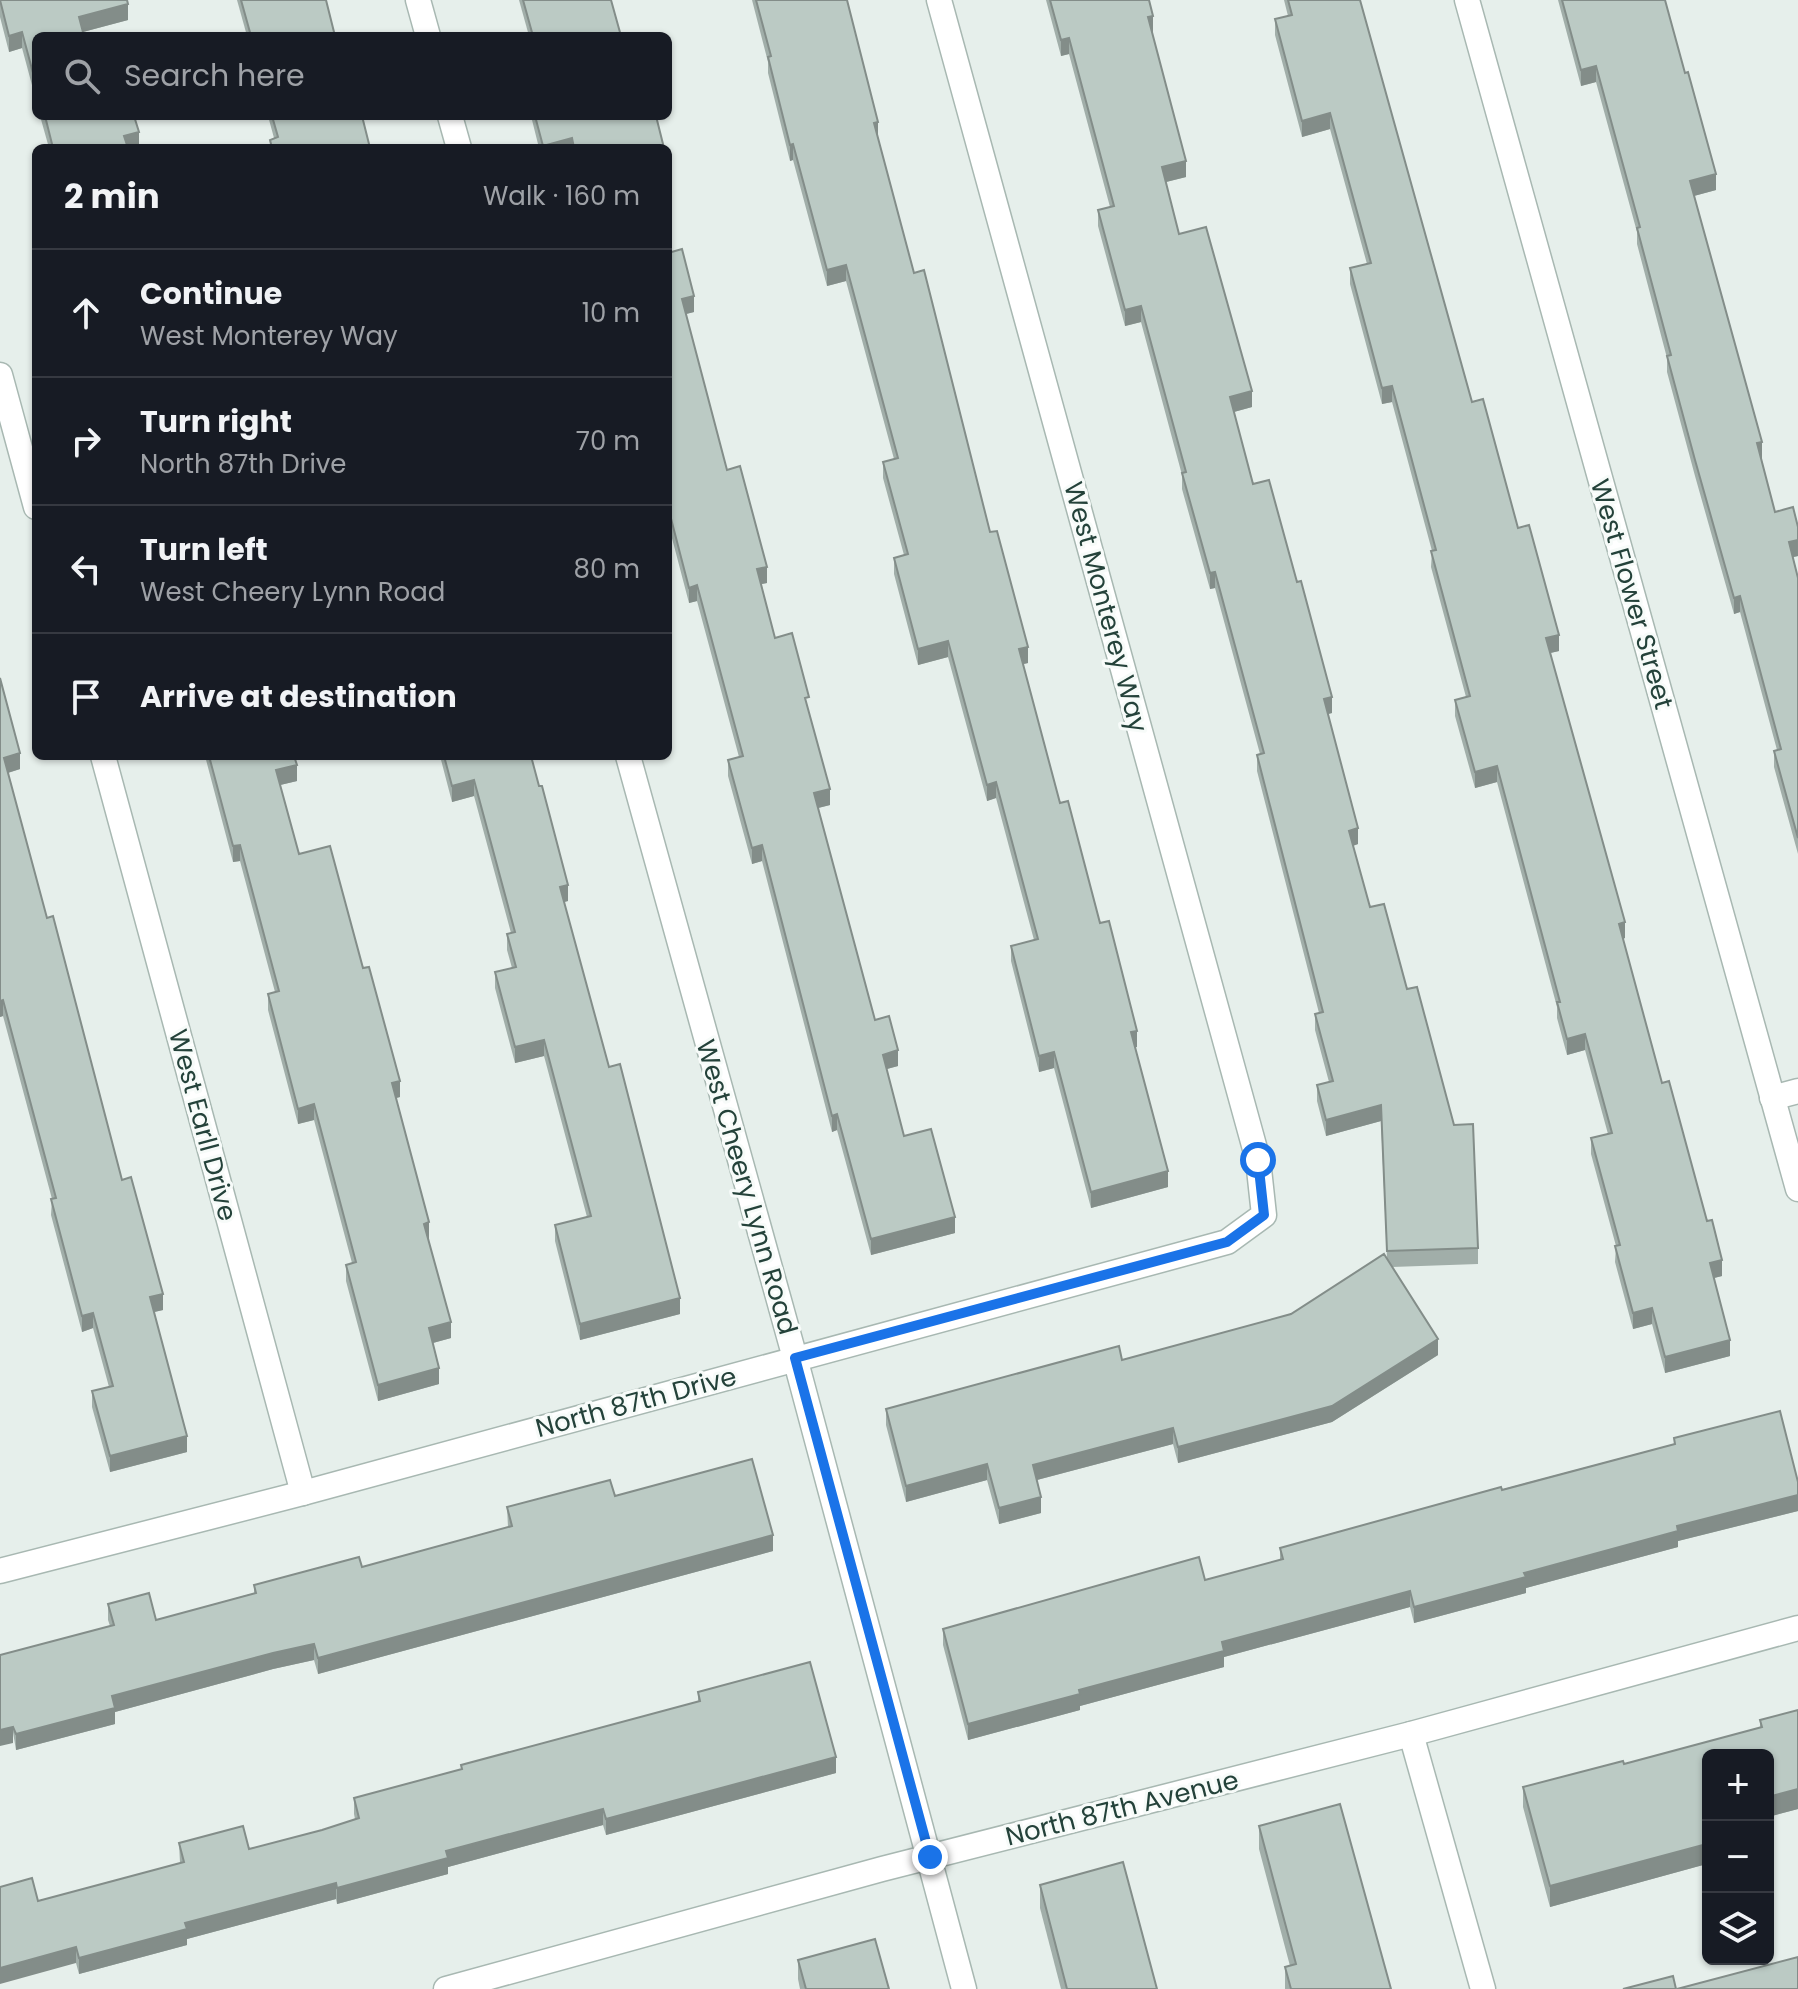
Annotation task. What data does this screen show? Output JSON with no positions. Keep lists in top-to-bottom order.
{
  "streets": {
    "street": [
      "West Flower Street",
      "West Monterey Way",
      "West Earll Drive",
      "West Cheery Lynn Road",
      "North 87th Drive",
      "North 87th Avenue"
    ]
  },
  "crossings": [
    ["West Monterey Way", "North 87th Drive"],
    ["West Earll Drive", "North 87th Drive"],
    ["West Cheery Lynn Road", "North 87th Drive"],
    ["West Cheery Lynn Road", "North 87th Avenue"]
  ],
  "page": {
    "search": "Search here",
    "heading": ["2 min", "Walk · 160 m"],
    "list": [
      ["Continue", "West Monterey Way", "10 m"],
      ["Turn right", "North 87th Drive", "70 m"],
      ["Turn left", "West Cheery Lynn Road", "80 m"],
      "Arrive at destination"
    ],
    "map_buttons": ["+", "−"]
  }
}
